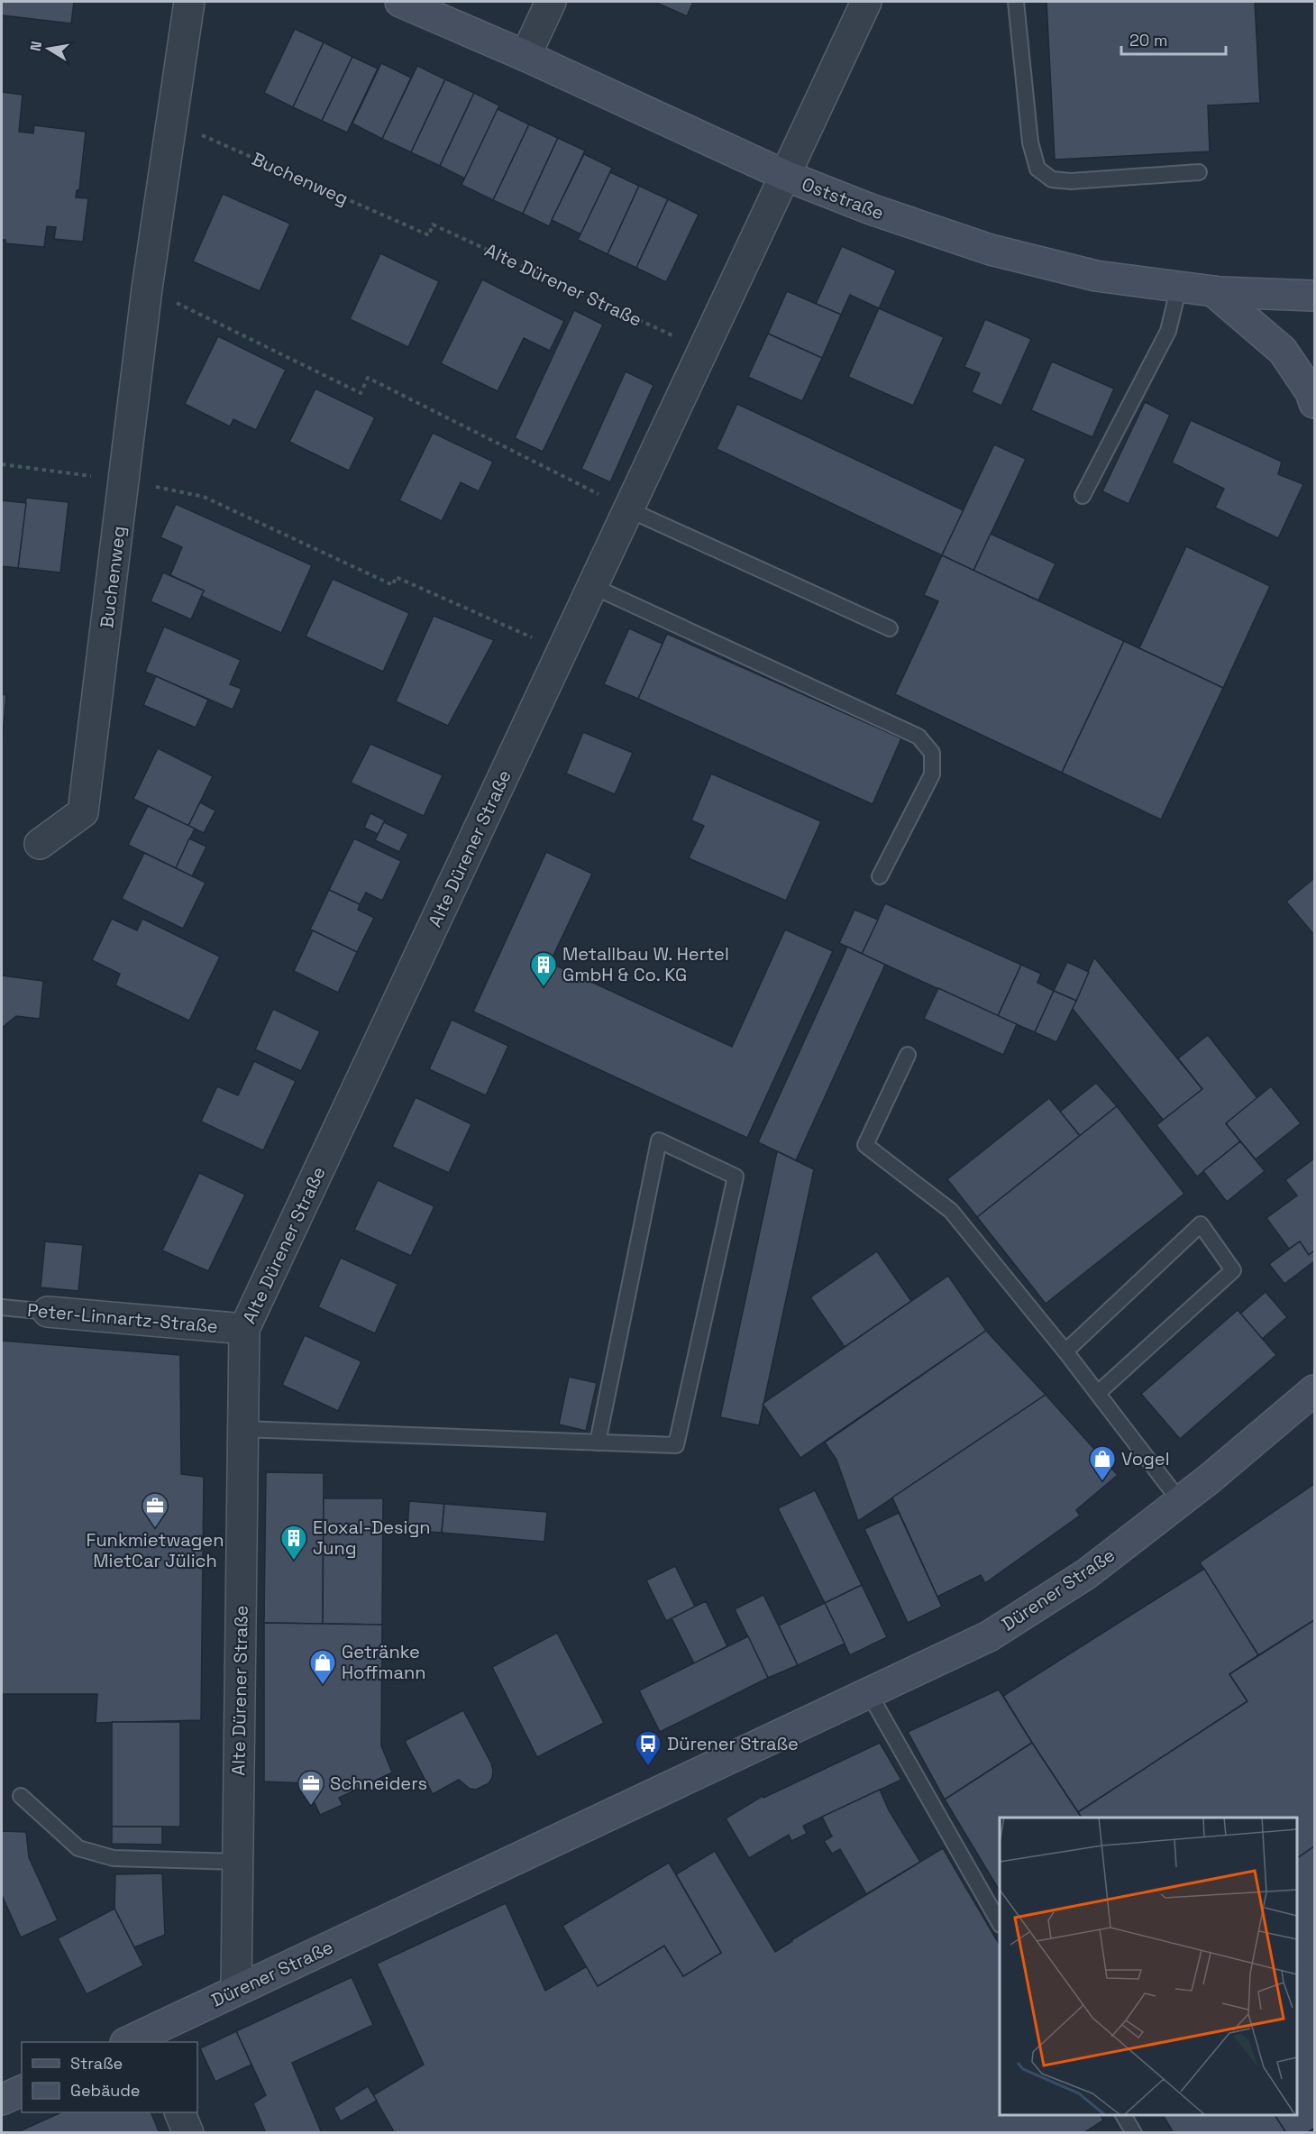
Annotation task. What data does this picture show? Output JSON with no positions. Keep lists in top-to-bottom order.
{
  "streets": {
    "main road": ["Oststraße", "Dürener Straße"],
    "street": ["Buchenweg", "Alte Dürener Straße", "Peter-Linnartz-Straße"]
  },
  "crossings": [
    ["Buchenweg", "Alte Dürener Straße"],
    ["Oststraße", "Alte Dürener Straße"],
    ["Alte Dürener Straße", "Peter-Linnartz-Straße"],
    ["Alte Dürener Straße", "Dürener Straße"]
  ],
  "places": {
    "building": ["Metallbau W. Hertel GmbH & Co. KG", "Eloxal-Design Jung"],
    "shop": ["Vogel", "Getränke Hoffmann"],
    "office": ["Funkmietwagen MietCar Jülich", "Schneiders"],
    "bus stop": ["Dürener Straße"]
  },
  "legend": ["Straße", "Gebäude"],
  "scale_bar": "20 m",
  "north": "left"
}
